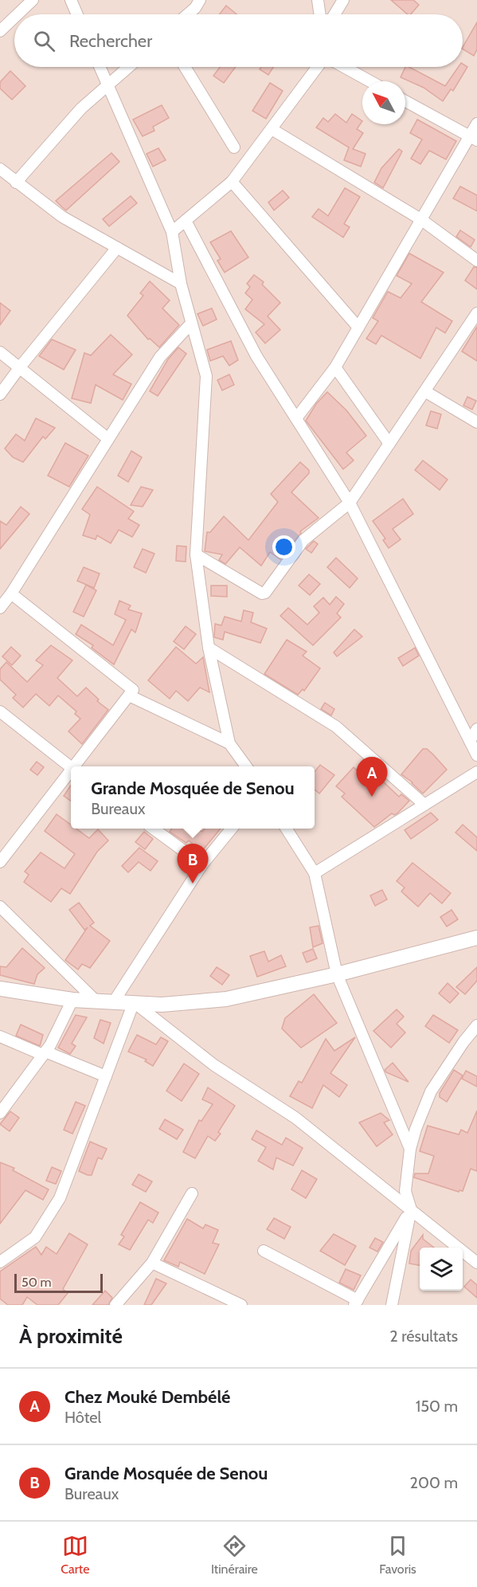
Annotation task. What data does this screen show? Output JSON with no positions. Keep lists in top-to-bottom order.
{
  "scale_bar": "50 m",
  "north": "top left",
  "page": {
    "search": "Rechercher",
    "pins": ["A", "B"],
    "popup": ["Grande Mosquée de Senou", "Bureaux"],
    "scale": "50 m",
    "heading": ["À proximité", "2 résultats"],
    "list": [
      {
        "mark": "A",
        "name": "Chez Mouké Dembélé",
        "note": "Hôtel",
        "value": "150 m"
      },
      {
        "mark": "B",
        "name": "Grande Mosquée de Senou",
        "note": "Bureaux",
        "value": "200 m"
      }
    ],
    "nav": ["Carte", "Itinéraire", "Favoris"]
  }
}
